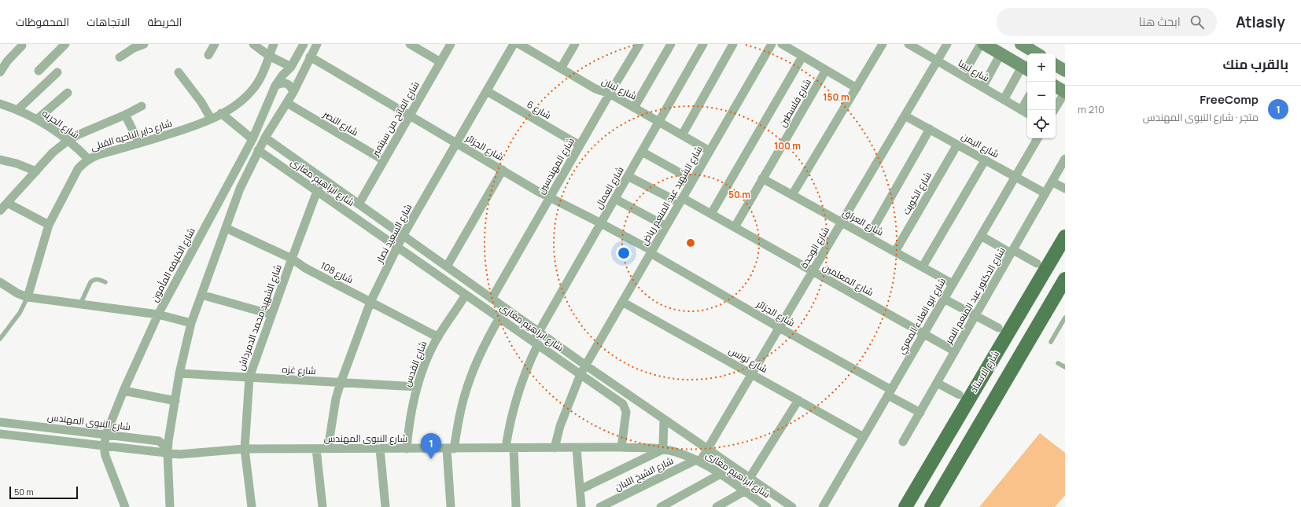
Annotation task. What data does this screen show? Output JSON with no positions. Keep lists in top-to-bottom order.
{
  "streets": {
    "main road": ["شارع الاستاد"],
    "street": [
      "شارع ليبيا",
      "شارع لبنان",
      "شارع فلسطين",
      "شارع 6",
      "شارع الفاتح من سبتمبر",
      "شارع النصر",
      "شارع الحريه",
      "شارع داير الناحيه القبلى",
      "شارع اليمن",
      "شارع الجزائر",
      "شارع المهندسين",
      "شارع ابراهيم مغازى",
      "شارع العمال",
      "شارع الكويت",
      "شارع الشهيد عبد المنعم رياض",
      "شارع العراق",
      "شارع السعيد نصار",
      "شارع الوحدة",
      "شارع الخليفه المأمون",
      "شارع 108",
      "شارع المعلمين",
      "شارع الدكتور عبد المنعم النمر",
      "شارع ابو العلاء المعري",
      "شارع الشهيد محمد الدمرداش",
      "شارع تونس",
      "شارع القدس",
      "شارع غزه",
      "شارع النبوى المهندس",
      "شارع الشيخ اللبان"
    ]
  },
  "crossings": [
    ["شارع ليبيا", "شارع الوحدة"],
    ["شارع لبنان", "شارع المهندسين"],
    ["شارع لبنان", "شارع العمال"],
    ["شارع لبنان", "شارع الشهيد عبد المنعم رياض"],
    ["شارع فلسطين", "شارع العراق"],
    ["شارع فلسطين", "شارع المعلمين"],
    ["شارع 6", "شارع المهندسين"],
    ["شارع 6", "شارع السعيد نصار"],
    ["شارع الفاتح من سبتمبر", "شارع النصر"],
    ["شارع الفاتح من سبتمبر", "شارع الجزائر"],
    ["شارع الفاتح من سبتمبر", "شارع ابراهيم مغازى"],
    ["شارع الحريه", "شارع داير الناحيه القبلى"],
    ["شارع اليمن", "شارع الكويت"],
    ["شارع اليمن", "شارع الوحدة"],
    ["شارع اليمن", "شارع الدكتور عبد المنعم النمر"],
    ["شارع اليمن", "شارع ابو العلاء المعري"],
    ["شارع الجزائر", "شارع المهندسين"],
    ["شارع الجزائر", "شارع العمال"],
    ["شارع الجزائر", "شارع الشهيد عبد المنعم رياض"],
    ["شارع الجزائر", "شارع السعيد نصار"],
    ["شارع الجزائر", "شارع الوحدة"],
    ["شارع الجزائر", "شارع الدكتور عبد المنعم النمر"],
    ["شارع الجزائر", "شارع ابو العلاء المعري"],
    ["شارع المهندسين", "شارع ابراهيم مغازى"],
    ["شارع ابراهيم مغازى", "شارع العمال"],
    ["شارع ابراهيم مغازى", "شارع الشهيد عبد المنعم رياض"],
    ["شارع ابراهيم مغازى", "شارع السعيد نصار"],
    ["شارع ابراهيم مغازى", "شارع الوحدة"],
    ["شارع ابراهيم مغازى", "شارع الشهيد محمد الدمرداش"],
    ["شارع ابراهيم مغازى", "شارع القدس"],
    ["شارع ابراهيم مغازى", "شارع النبوى المهندس"],
    ["شارع ابراهيم مغازى", "شارع الشيخ اللبان"],
    ["شارع العمال", "شارع المعلمين"],
    ["شارع العمال", "شارع النبوى المهندس"],
    ["شارع الكويت", "شارع العراق"],
    ["شارع الشهيد عبد المنعم رياض", "شارع المعلمين"],
    ["شارع الشهيد عبد المنعم رياض", "شارع تونس"],
    ["شارع الشهيد عبد المنعم رياض", "شارع النبوى المهندس"],
    ["شارع العراق", "شارع الوحدة"],
    ["شارع العراق", "شارع ابو العلاء المعري"],
    ["شارع السعيد نصار", "شارع 108"],
    ["شارع السعيد نصار", "شارع غزه"],
    ["شارع السعيد نصار", "شارع النبوى المهندس"],
    ["شارع الوحدة", "شارع المعلمين"],
    ["شارع الوحدة", "شارع تونس"],
    ["شارع الوحدة", "شارع الشيخ اللبان"],
    ["شارع الخليفه المأمون", "شارع النبوى المهندس"],
    ["شارع 108", "شارع الشهيد محمد الدمرداش"],
    ["شارع 108", "شارع القدس"],
    ["شارع المعلمين", "شارع الدكتور عبد المنعم النمر"],
    ["شارع المعلمين", "شارع ابو العلاء المعري"],
    ["شارع ابو العلاء المعري", "شارع تونس"],
    ["شارع الشهيد محمد الدمرداش", "شارع غزه"],
    ["شارع الشهيد محمد الدمرداش", "شارع النبوى المهندس"],
    ["شارع القدس", "شارع غزه"],
    ["شارع القدس", "شارع النبوى المهندس"]
  ],
  "scale_bar": "50 m",
  "page": {
    "header": "Atlasly",
    "search": "ابحث هنا",
    "nav": ["الخريطة", "الاتجاهات", "المحفوظات"],
    "heading": "بالقرب منك",
    "map_buttons": ["+", "−"],
    "list": [
      {
        "mark": "1",
        "name": "FreeComp",
        "note": "متجر · شارع النبوى المهندس",
        "value": "210 m"
      }
    ],
    "pins": "1",
    "scale": "50 m"
  },
  "rings": ["150 m", "100 m", "50 m"]
}
